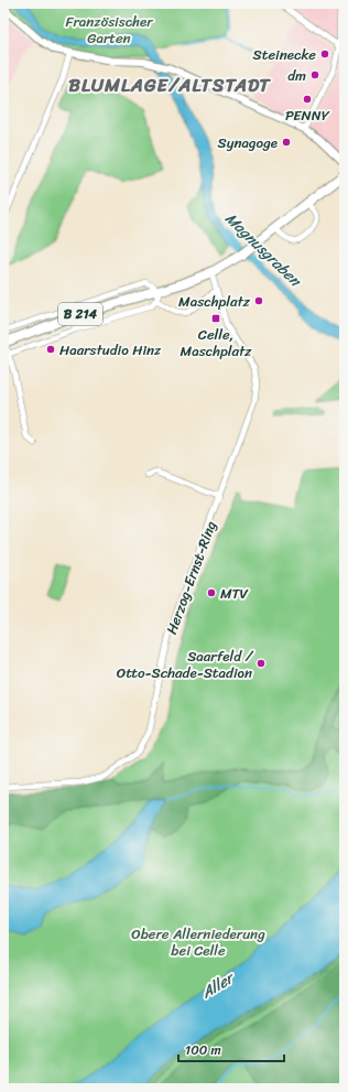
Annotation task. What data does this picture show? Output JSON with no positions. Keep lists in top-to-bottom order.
{
  "streets": {
    "main road": ["B 214"],
    "street": ["Herzog-Ernst-Ring"]
  },
  "crossings": [
    ["B 214", "Herzog-Ernst-Ring"]
  ],
  "districts": ["BLUMLAGE/ALTSTADT"],
  "water": ["Magnusgraben", "Aller"],
  "parks": ["Französischer Garten", "Obere Allerniederung bei Celle"],
  "places": {
    "other": [
      "Steinecke",
      "dm",
      "PENNY",
      "Synagoge",
      "Maschplatz",
      "Haarstudio Hinz",
      "MTV",
      "Saarfeld / Otto-Schade-Stadion"
    ],
    "transit": ["Celle, Maschplatz"]
  },
  "scale_bar": "100 m"
}
